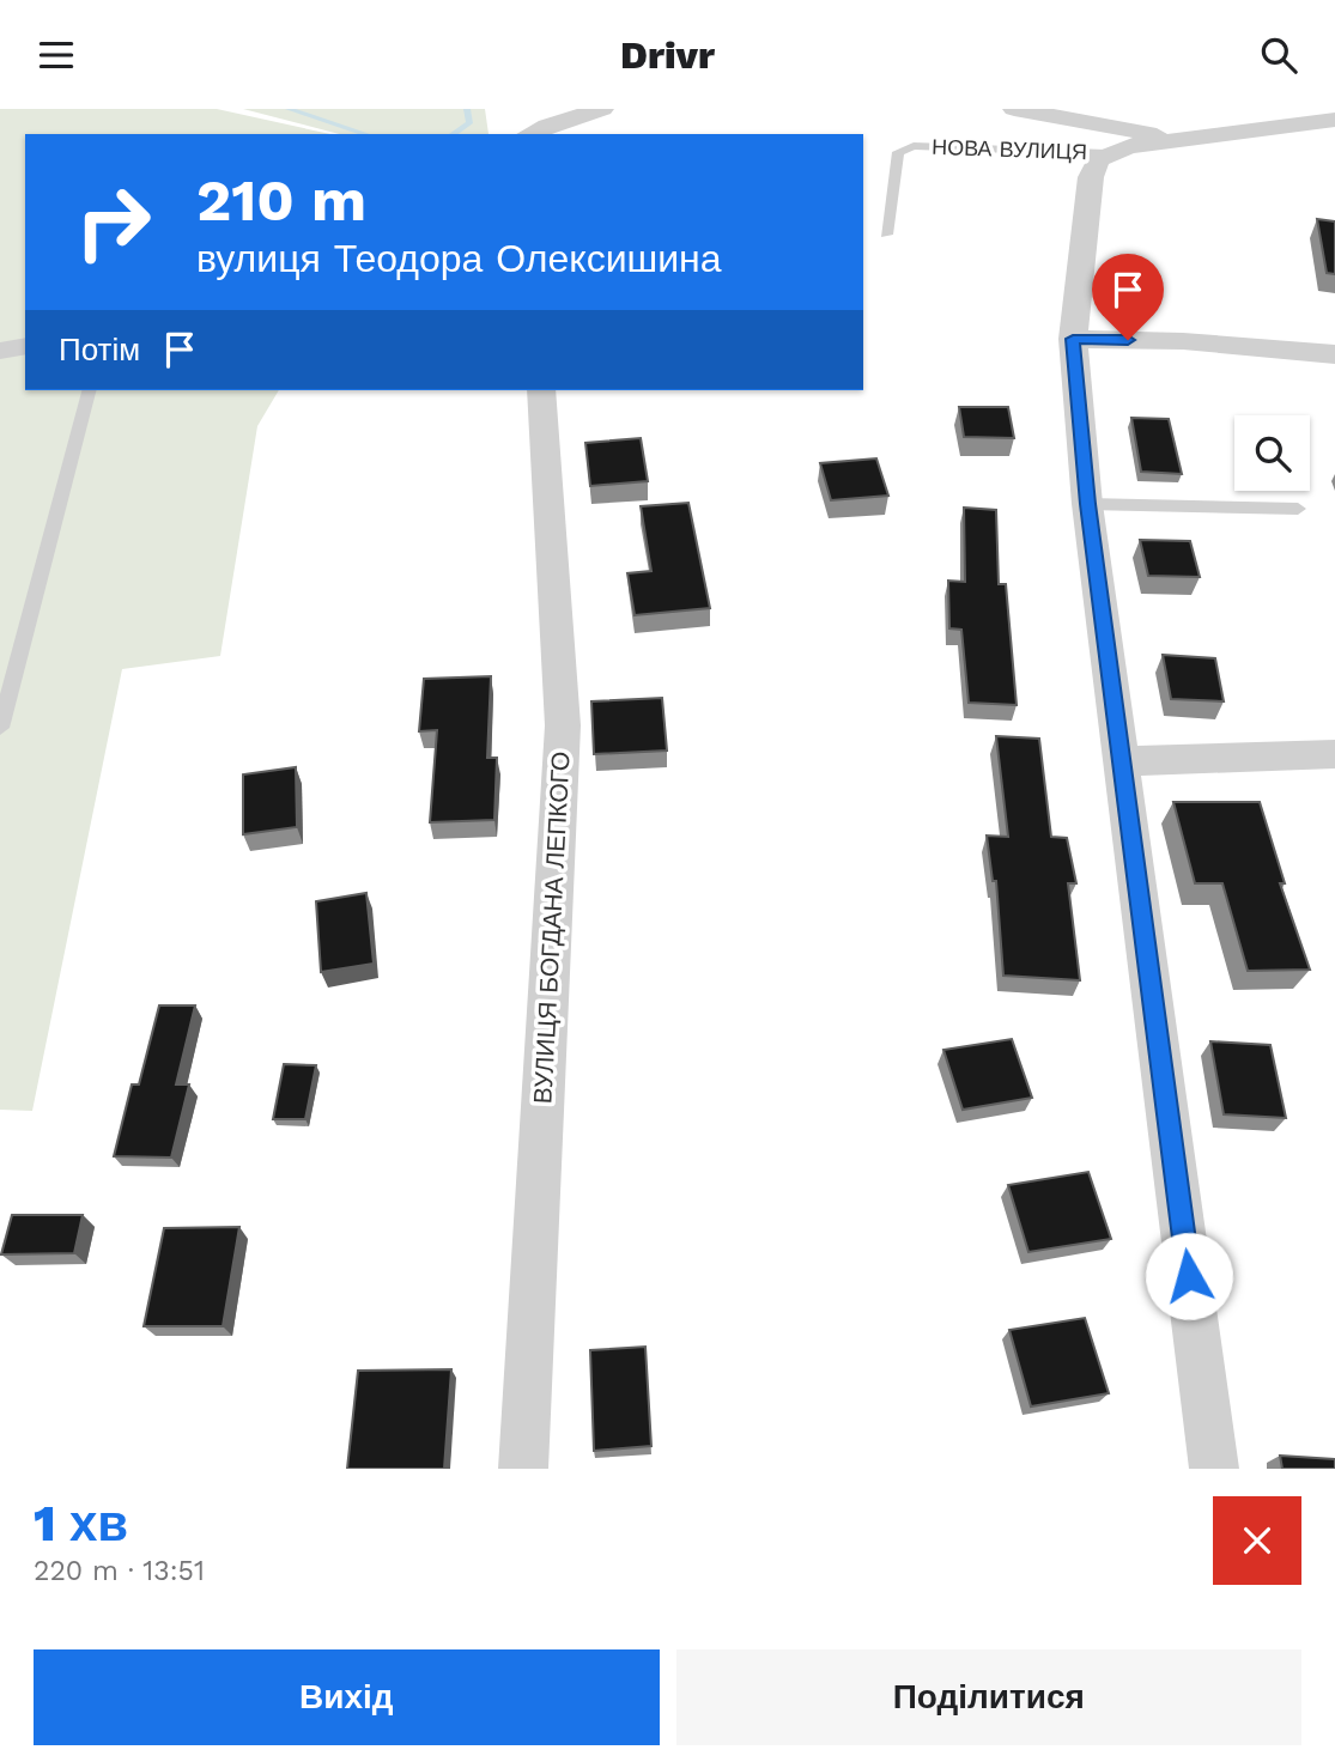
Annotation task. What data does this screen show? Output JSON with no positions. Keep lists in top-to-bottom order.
{
  "streets": {
    "street": ["НОВА ВУЛИЦЯ", "ВУЛИЦЯ БОГДАНА ЛЕПКОГО"]
  },
  "page": {
    "header": "Drivr",
    "turn": ["210 m", "вулиця Теодора Олексишина"],
    "then": "Потім",
    "heading": ["1 хв", "220 m · 13:51"],
    "buttons": ["Вихід", "Поділитися"]
  }
}
